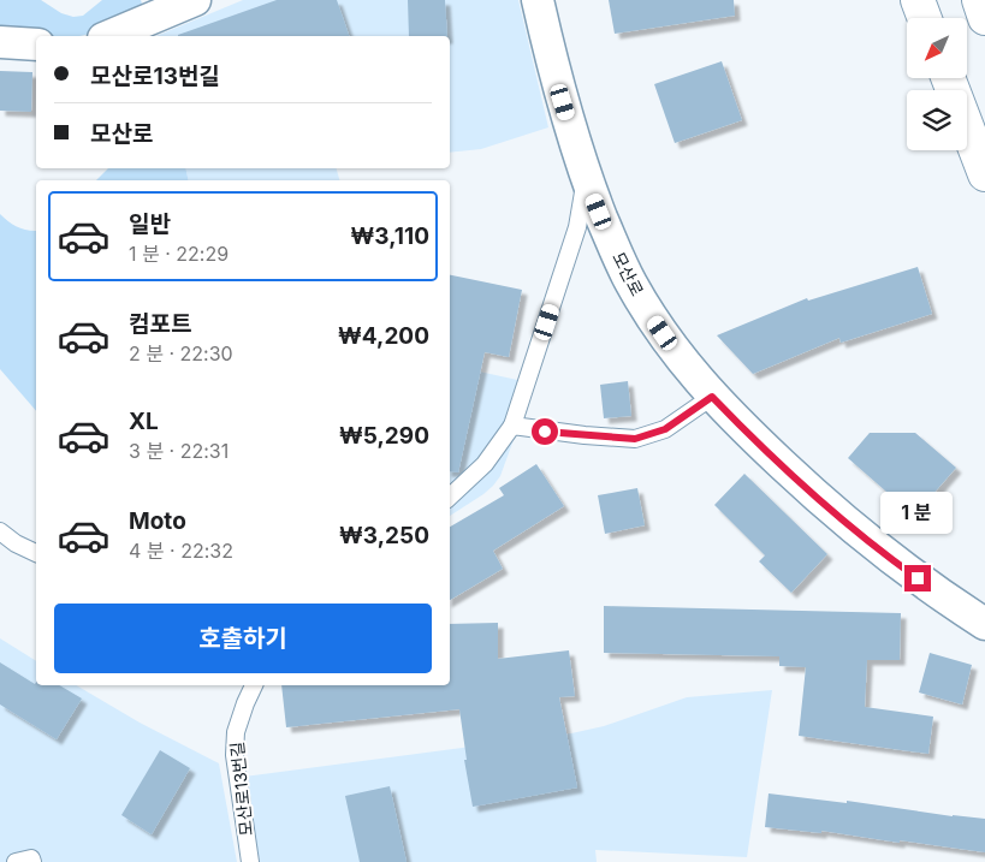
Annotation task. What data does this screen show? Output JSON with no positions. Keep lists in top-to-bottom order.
{
  "streets": {
    "street": ["모산로"],
    "lane": ["모산로13번길"]
  },
  "north": "bottom left",
  "page": {
    "banner": ["모산로13번길", "모산로"],
    "list": [
      {
        "name": "일반",
        "note": "1 분 · 22:29",
        "value": "₩3,110"
      },
      {
        "name": "컴포트",
        "note": "2 분 · 22:30",
        "value": "₩4,200"
      },
      {
        "name": "XL",
        "note": "3 분 · 22:31",
        "value": "₩5,290"
      },
      {
        "name": "Moto",
        "note": "4 분 · 22:32",
        "value": "₩3,250"
      }
    ],
    "bubble": "1 분",
    "buttons": "호출하기"
  }
}
